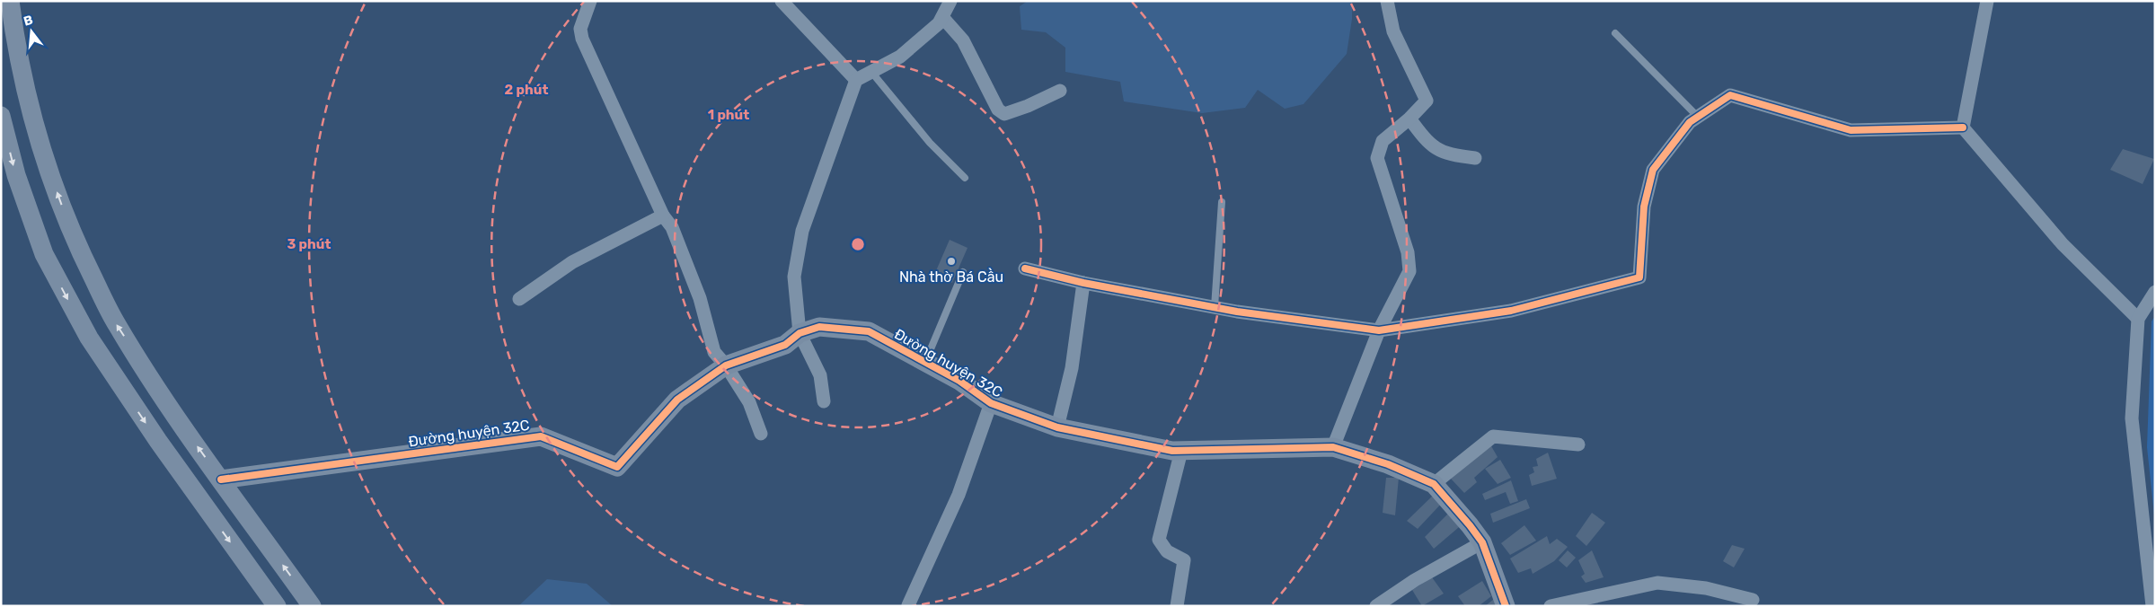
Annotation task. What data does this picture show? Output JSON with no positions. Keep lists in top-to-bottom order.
{
  "streets": {
    "street": ["Đường huyện 32C"]
  },
  "places": ["Nhà thờ Bá Cầu"],
  "north": "top",
  "rings": ["2 phút", "1 phút", "3 phút"]
}
